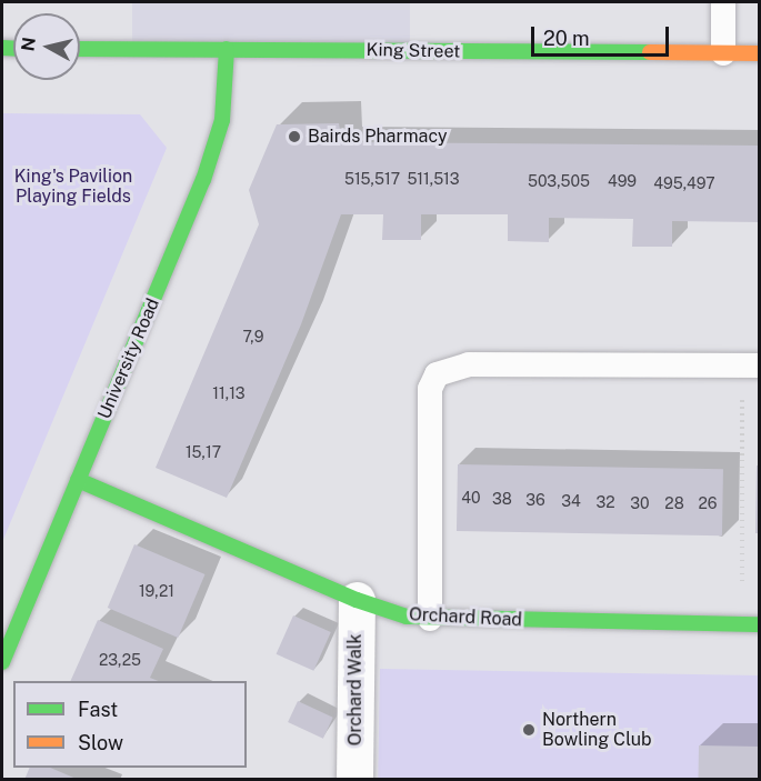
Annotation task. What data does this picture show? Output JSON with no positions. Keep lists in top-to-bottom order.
{
  "streets": {
    "street": [
      "King Street",
      "University Road",
      "Orchard Road",
      "Orchard Walk"
    ]
  },
  "crossings": [
    ["King Street", "University Road"],
    ["University Road", "Orchard Road"],
    ["Orchard Road", "Orchard Walk"]
  ],
  "parks": ["King's Pavilion Playing Fields"],
  "places": ["Bairds Pharmacy", "Northern Bowling Club"],
  "house_numbers": [
    "515,517",
    "511,513",
    "503,505",
    "499",
    "495,497",
    "7,9",
    "11,13",
    "15,17",
    "40",
    "38",
    "36",
    "34",
    "32",
    "30",
    "28",
    "26",
    "19,21",
    "23,25"
  ],
  "legend": ["Fast", "Slow"],
  "scale_bar": "20 m",
  "north": "left"
}
